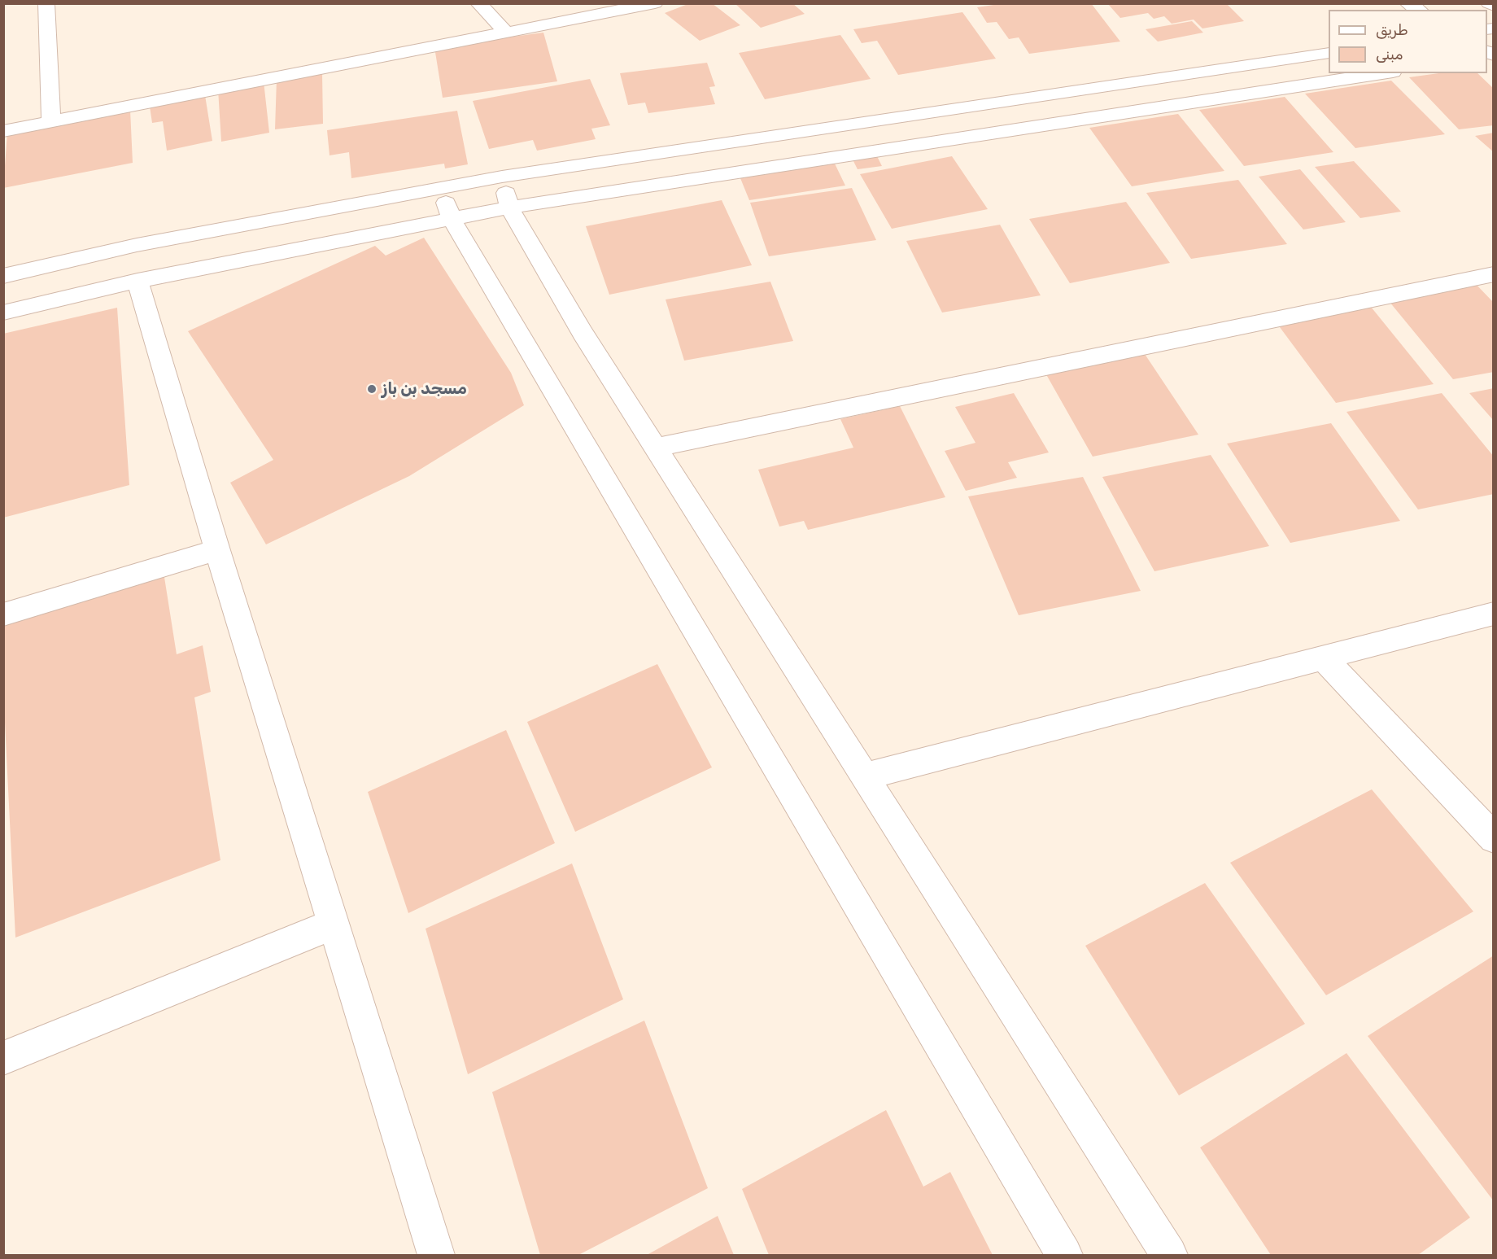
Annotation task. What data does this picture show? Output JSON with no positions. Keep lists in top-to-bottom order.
{
  "places": ["مسجد بن باز"],
  "legend": ["طريق", "مبنى"]
}
